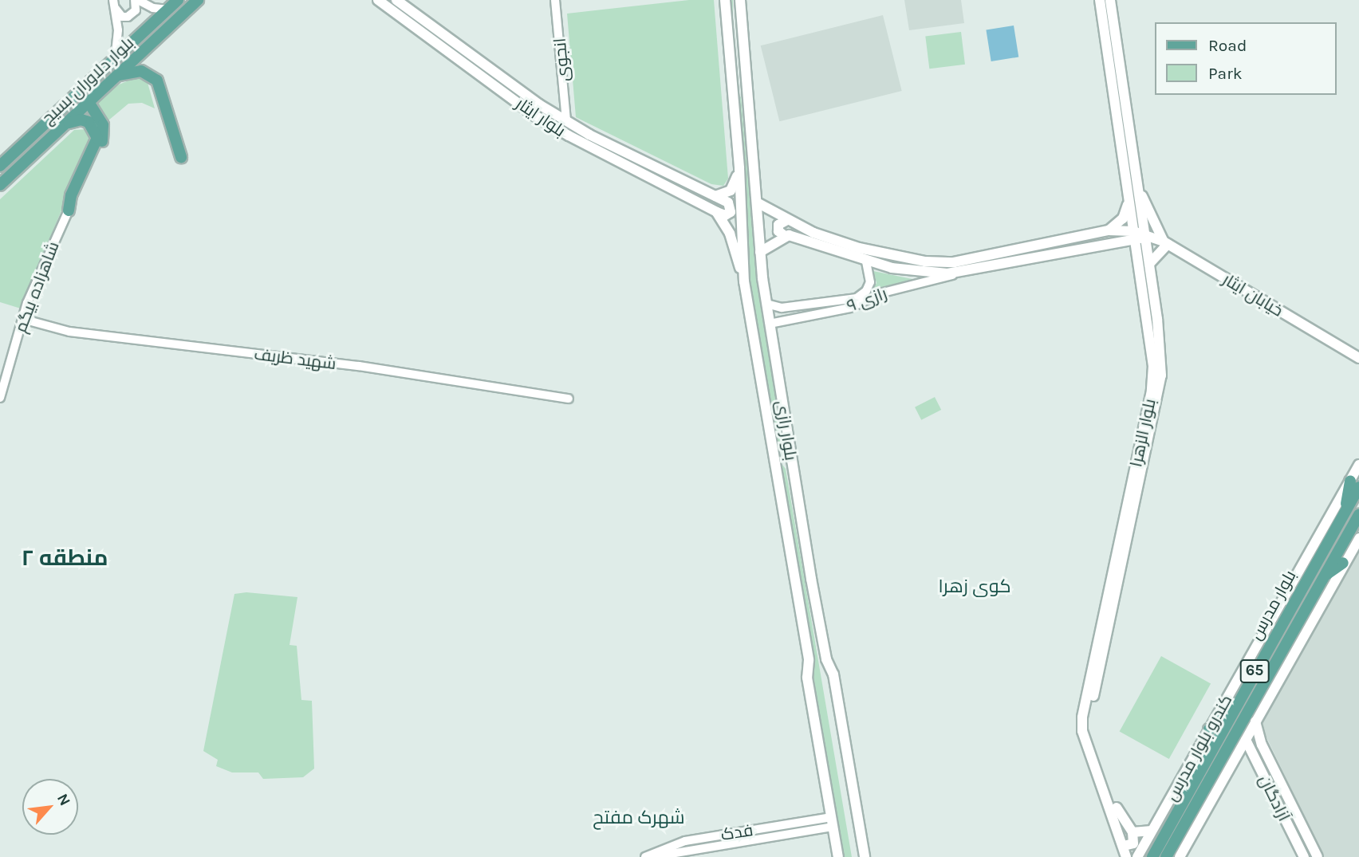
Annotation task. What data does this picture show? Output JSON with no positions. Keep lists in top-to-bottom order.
{
  "streets": {
    "main road": [
      "بلوار دلاوران بسیج",
      "بلوار ایثار",
      "خیابان ایثار",
      "بلوار رازی",
      "بلوار الزهرا",
      "بلوار مدرس",
      "65",
      "کندرو بلوار مدرس",
      "آزادگان"
    ],
    "street": [
      "انجوی",
      "شاهزاده بیگم",
      "رازی ۹",
      "شهید ظریف",
      "فدک"
    ]
  },
  "crossings": [
    ["انجوی", "بلوار ایثار"],
    ["شاهزاده بیگم", "شهید ظریف"],
    ["خیابان ایثار", "بلوار الزهرا"],
    ["رازی ۹", "بلوار رازی"],
    ["بلوار رازی", "فدک"],
    ["بلوار مدرس", "کندرو بلوار مدرس"]
  ],
  "districts": ["منطقه ۲", "کوی زهرا", "شهرک مفتح"],
  "legend": ["Road", "Park"],
  "north": "top right"
}
